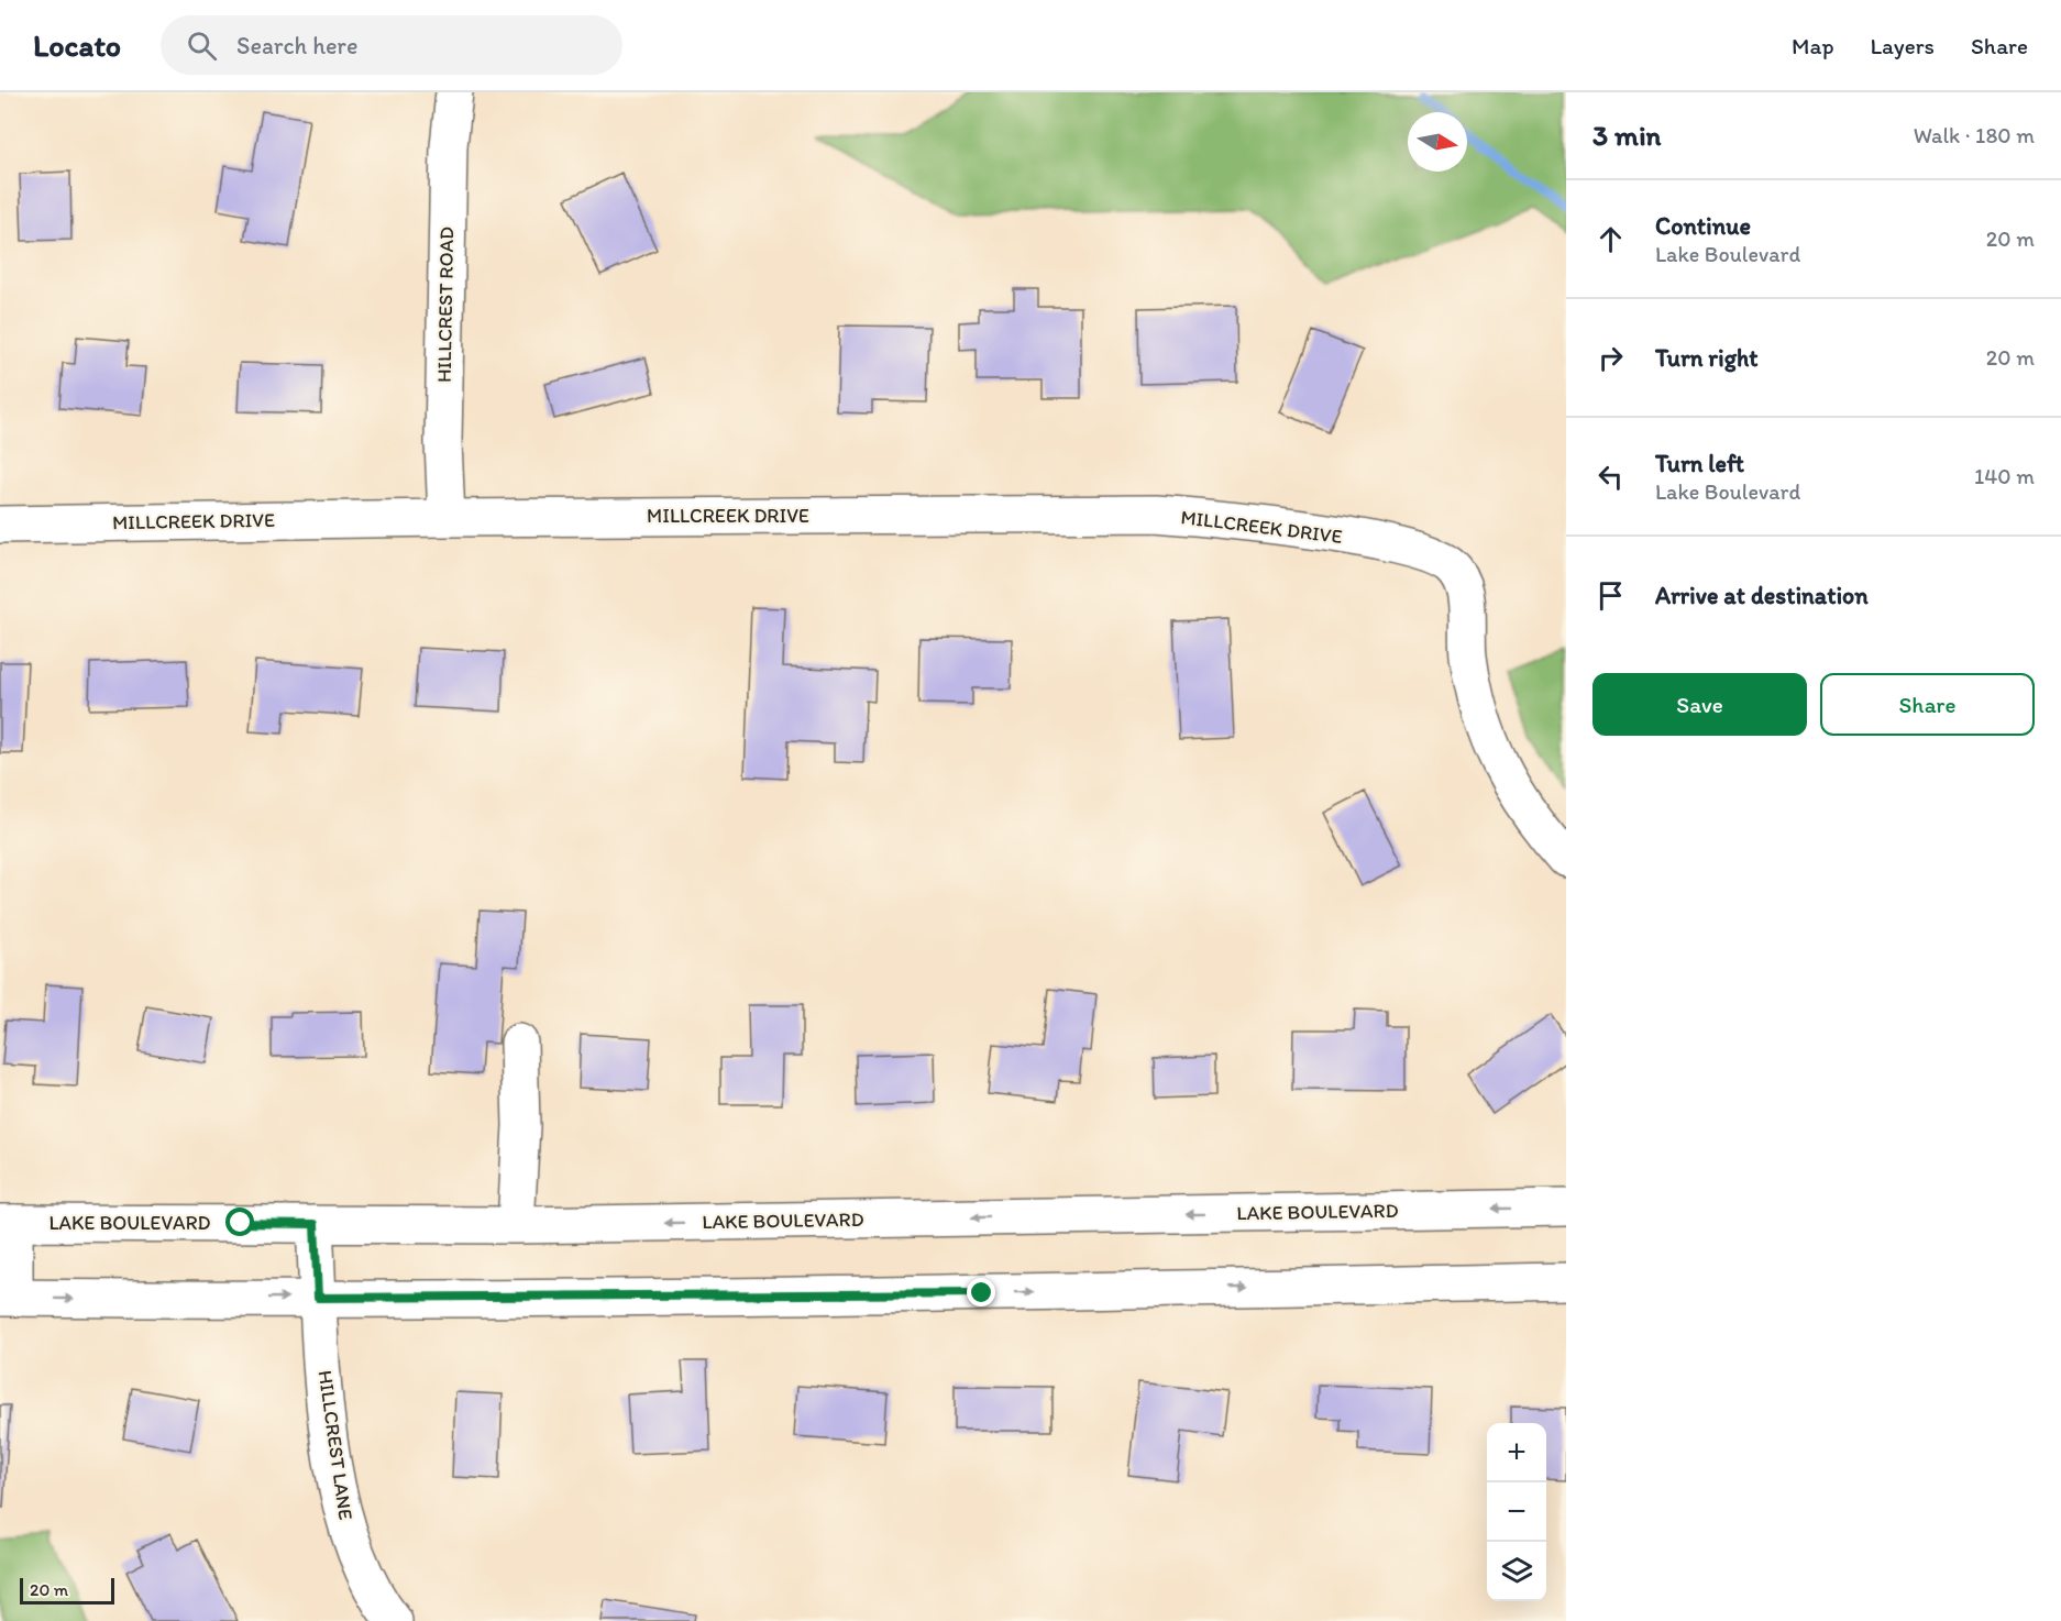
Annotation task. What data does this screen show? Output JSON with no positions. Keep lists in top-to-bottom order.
{
  "streets": {
    "street": [
      "HILLCREST ROAD",
      "MILLCREEK DRIVE",
      "LAKE BOULEVARD",
      "HILLCREST LANE"
    ]
  },
  "crossings": [
    ["HILLCREST ROAD", "MILLCREEK DRIVE"],
    ["LAKE BOULEVARD", "HILLCREST LANE"]
  ],
  "scale_bar": "20 m",
  "north": "right",
  "page": {
    "header": "Locato",
    "search": "Search here",
    "nav": ["Map", "Layers", "Share"],
    "heading": ["3 min", "Walk · 180 m"],
    "list": [
      ["Continue", "Lake Boulevard", "20 m"],
      ["Turn right", "20 m"],
      ["Turn left", "Lake Boulevard", "140 m"],
      "Arrive at destination"
    ],
    "buttons": ["Save", "Share"],
    "map_buttons": ["+", "−"],
    "scale": "20 m"
  }
}
